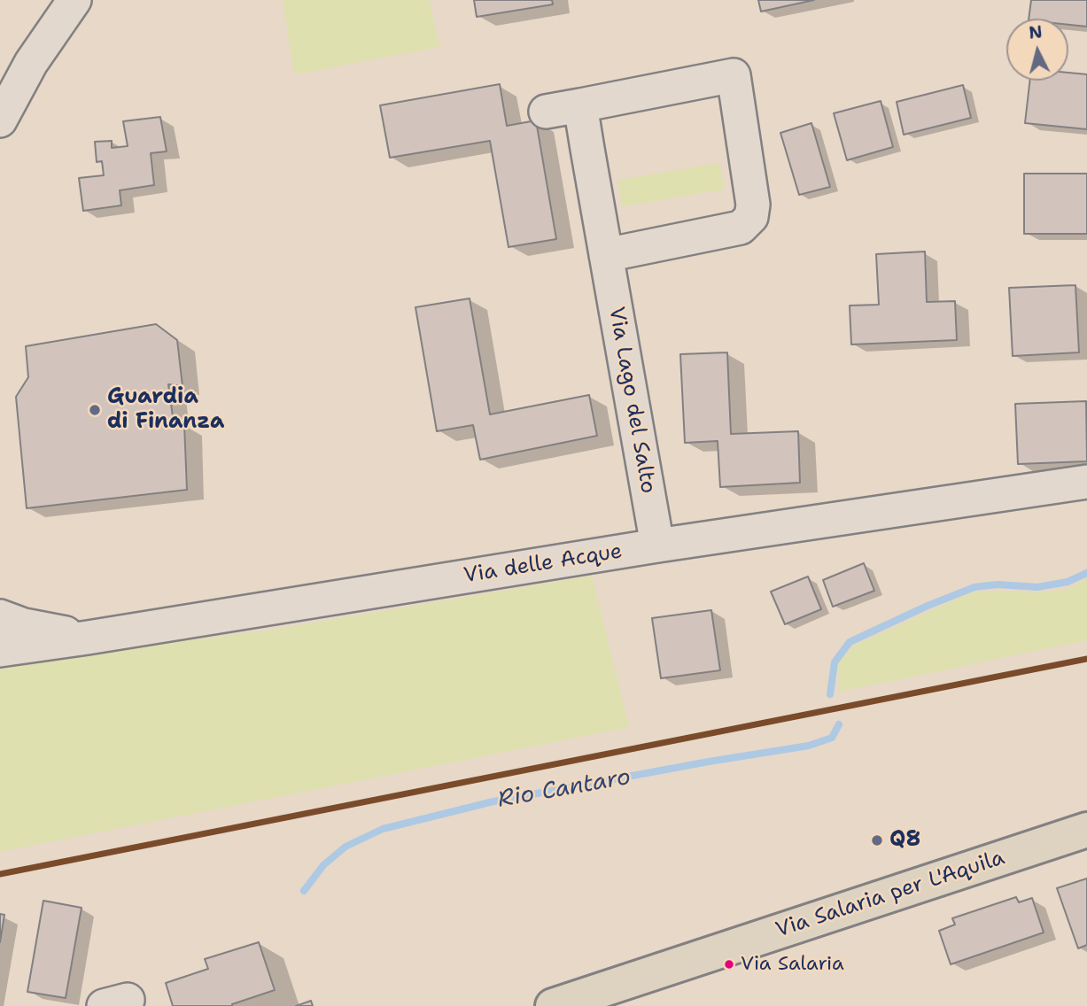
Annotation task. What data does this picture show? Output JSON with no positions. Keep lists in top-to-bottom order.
{
  "streets": {
    "main road": ["Via Salaria per L'Aquila"],
    "street": ["Via Lago del Salto", "Via delle Acque"]
  },
  "crossings": [
    ["Via Lago del Salto", "Via delle Acque"]
  ],
  "water": ["Rio Cantaro"],
  "places": ["Guardia di Finanza", "Q8", "Via Salaria"],
  "north": "top"
}
